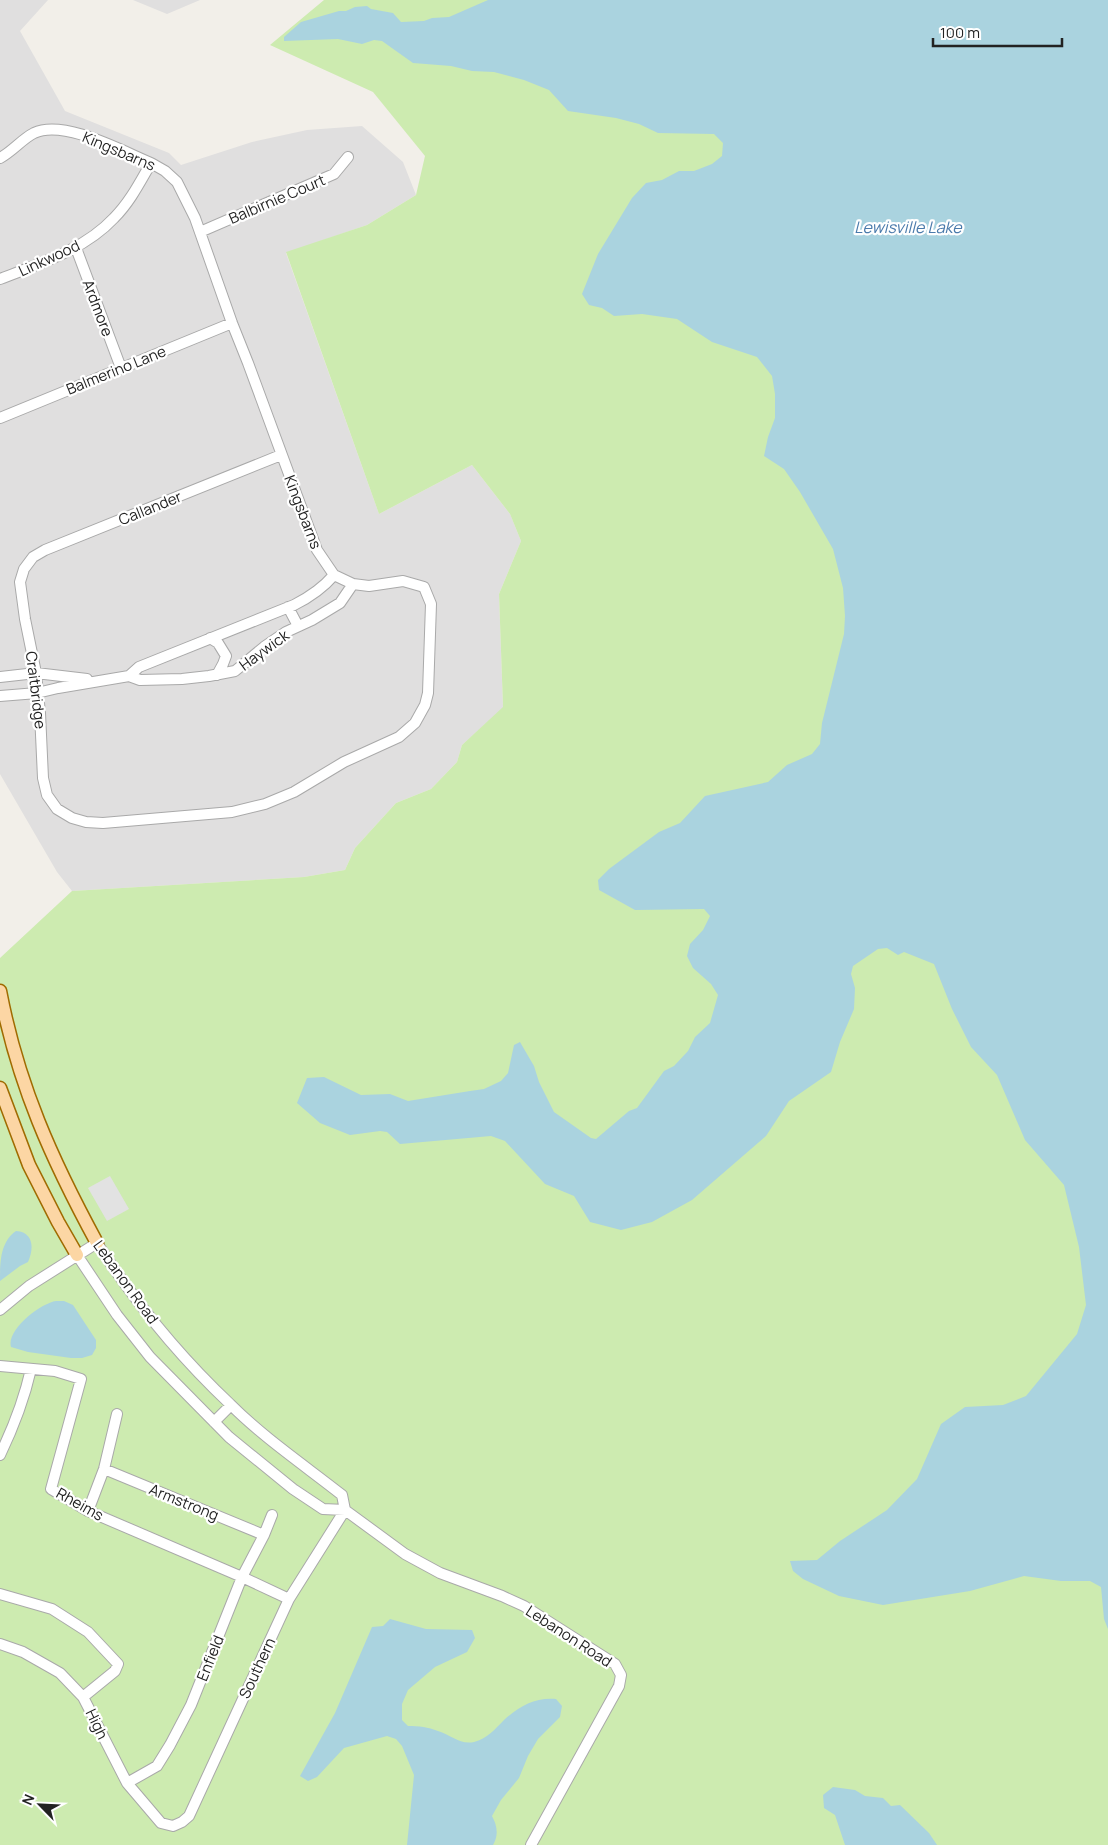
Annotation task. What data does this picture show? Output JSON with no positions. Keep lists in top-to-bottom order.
{
  "streets": {
    "main road": ["Lebanon Road"],
    "street": [
      "Kingsbarns",
      "Balbirnie Court",
      "Linkwood",
      "Ardmore",
      "Balmerino Lane",
      "Callander",
      "Haywick",
      "Craitbridge",
      "Armstrong",
      "Rheims",
      "Enfield",
      "Southern",
      "High"
    ]
  },
  "crossings": [
    ["Kingsbarns", "Balbirnie Court"],
    ["Kingsbarns", "Linkwood"],
    ["Kingsbarns", "Balmerino Lane"],
    ["Kingsbarns", "Callander"],
    ["Kingsbarns", "Haywick"],
    ["Linkwood", "Ardmore"],
    ["Ardmore", "Balmerino Lane"],
    ["Callander", "Craitbridge"],
    ["Haywick", "Craitbridge"],
    ["Lebanon Road", "Southern"],
    ["Armstrong", "Enfield"],
    ["Rheims", "Enfield"],
    ["Rheims", "Southern"],
    ["Enfield", "High"],
    ["Southern", "High"]
  ],
  "water": ["Lewisville Lake"],
  "scale_bar": "100 m",
  "north": "top left"
}
